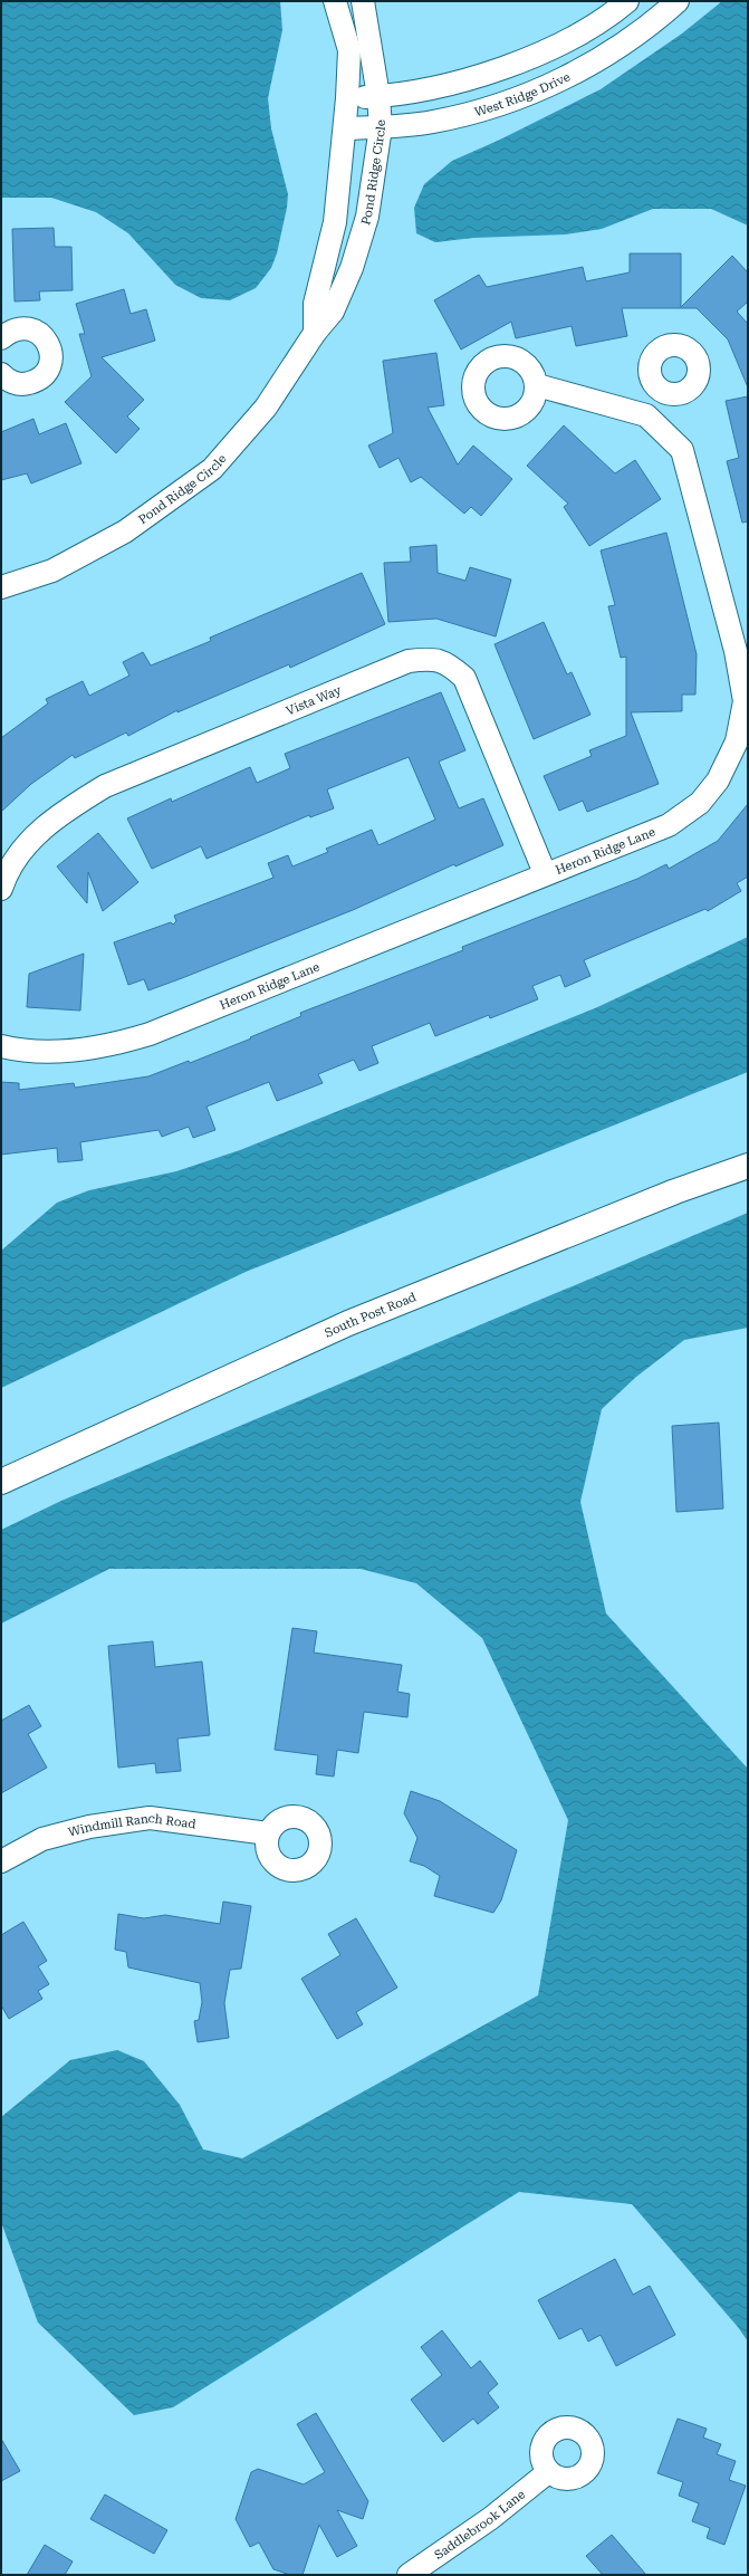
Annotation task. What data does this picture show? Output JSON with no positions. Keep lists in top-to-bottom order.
{
  "streets": {
    "street": [
      "West Ridge Drive",
      "Pond Ridge Circle",
      "Vista Way",
      "Heron Ridge Lane",
      "South Post Road",
      "Windmill Ranch Road",
      "Saddlebrook Lane"
    ]
  },
  "crossings": [
    ["West Ridge Drive", "Pond Ridge Circle"],
    ["Vista Way", "Heron Ridge Lane"]
  ]
}
